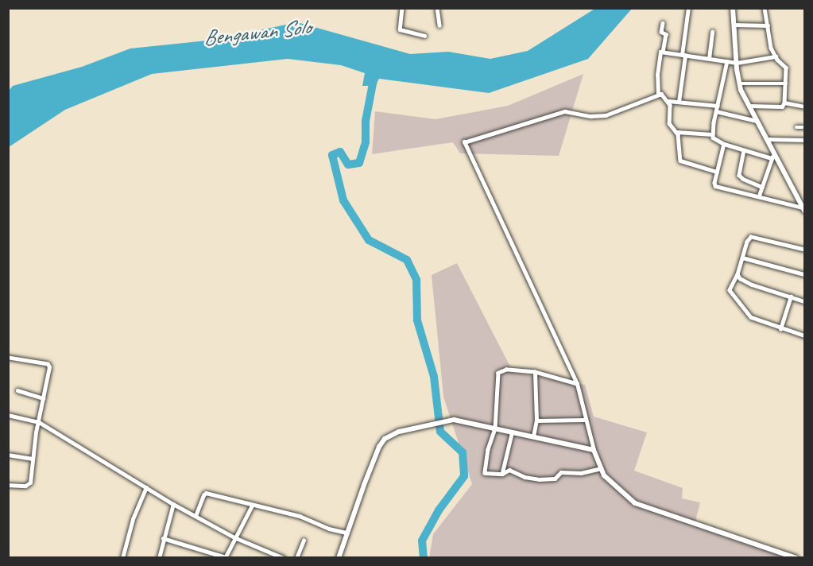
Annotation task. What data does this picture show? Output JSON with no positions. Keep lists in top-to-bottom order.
{
  "water": ["Bengawan Solo"]
}
